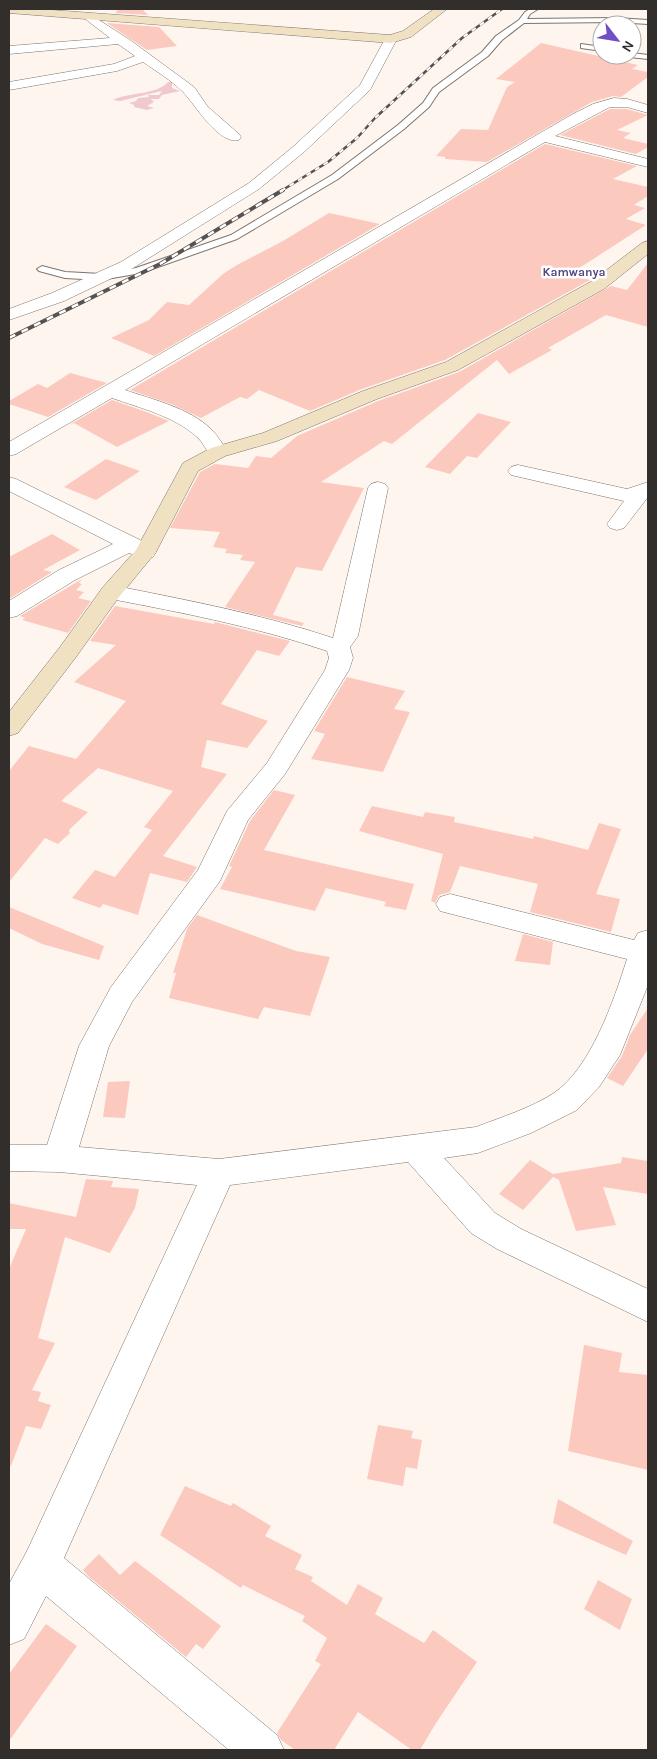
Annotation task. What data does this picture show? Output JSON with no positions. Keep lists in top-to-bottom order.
{
  "districts": ["Kamwanya"],
  "north": "bottom right"
}
